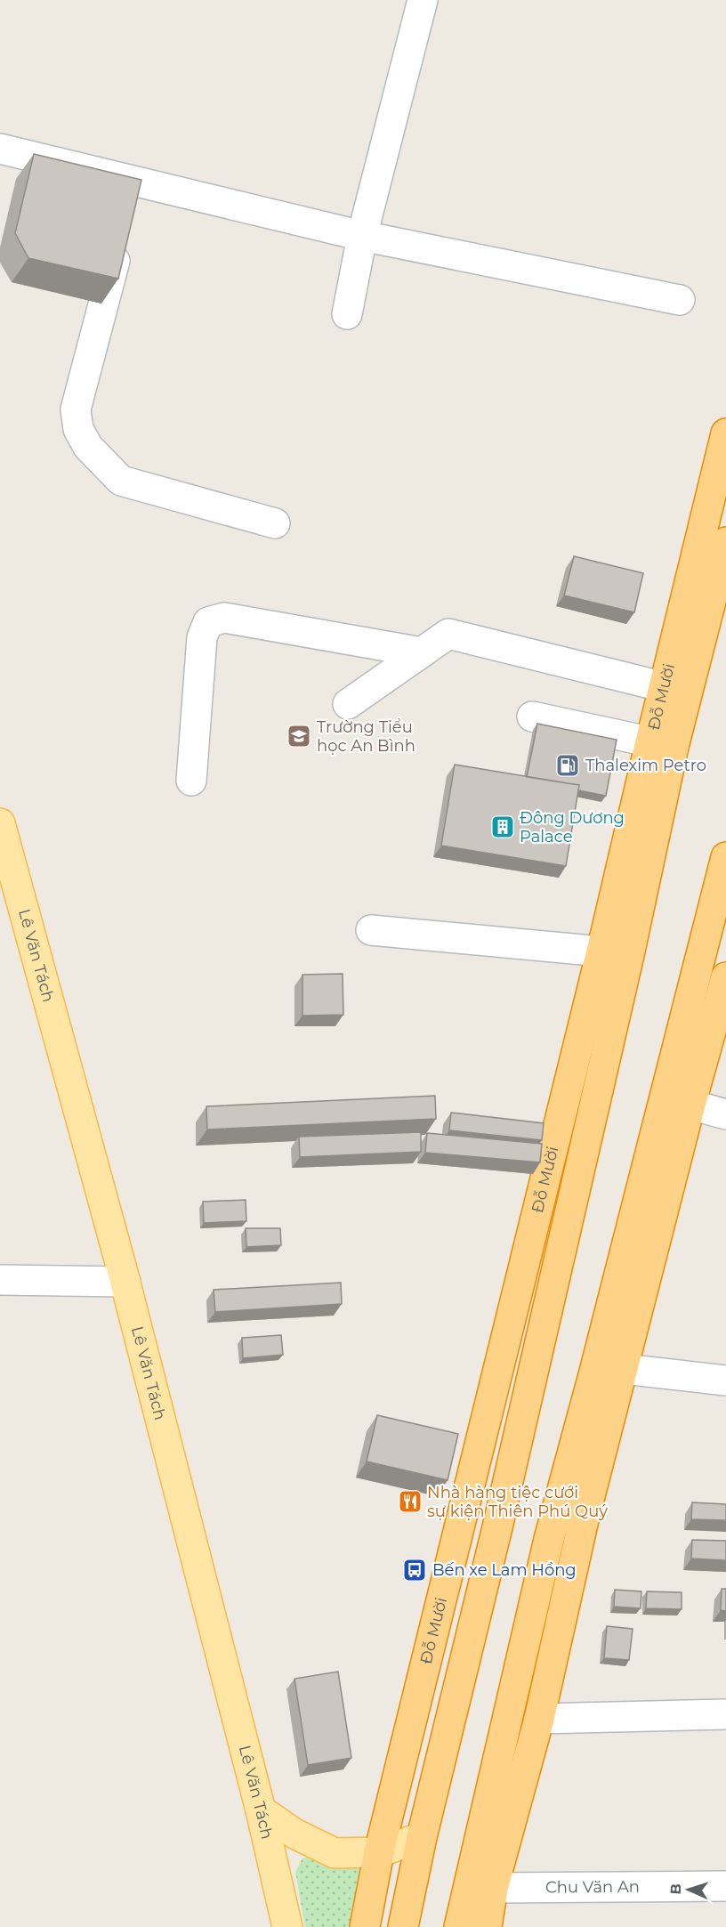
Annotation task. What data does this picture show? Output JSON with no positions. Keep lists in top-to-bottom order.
{
  "streets": {
    "highway": ["Đỗ Mười"],
    "main road": ["Lê Văn Tách"],
    "street": ["Chu Văn An"]
  },
  "places": {
    "school or university": ["Trường Tiểu học An Bình"],
    "fuel station": ["Thalexim Petro"],
    "building": ["Đông Dương Palace"],
    "restaurant": ["Nhà hàng tiệc cưới sự kiện Thiên Phú Quý"],
    "bus stop": ["Bến xe Lam Hồng"]
  },
  "north": "left"
}
